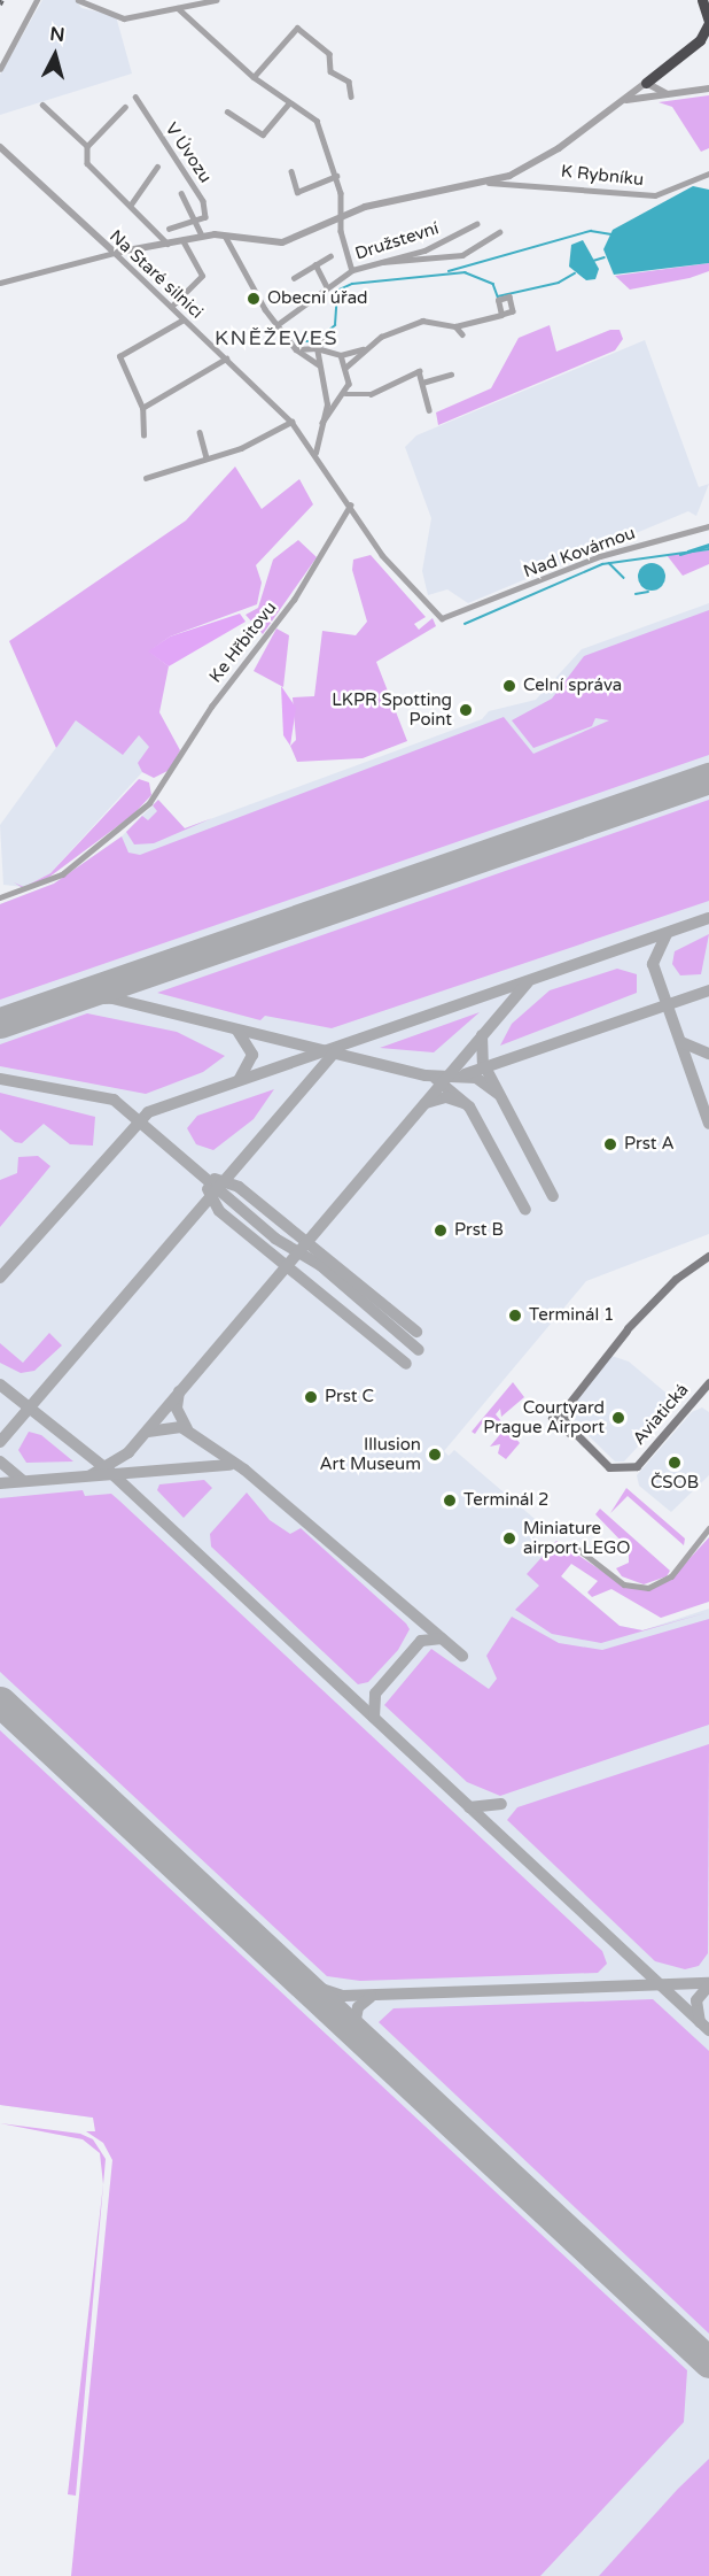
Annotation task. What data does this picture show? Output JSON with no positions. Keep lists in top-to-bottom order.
{
  "streets": {
    "main road": ["Aviatická"],
    "street": [
      "V Úvozu",
      "K Rybníku",
      "Družstevní",
      "Na Staré silnici",
      "Nad Kovárnou",
      "Ke Hřbitovu"
    ]
  },
  "crossings": [
    ["K Rybníku", "Na Staré silnici"],
    ["Na Staré silnici", "Nad Kovárnou"],
    ["Na Staré silnici", "Ke Hřbitovu"]
  ],
  "districts": ["KNĚŽEVES"],
  "places": [
    "Obecní úřad",
    "Celní správa",
    "LKPR Spotting Point",
    "Prst A",
    "Prst B",
    "Terminál 1",
    "Prst C",
    "Courtyard Prague Airport",
    "Illusion Art Museum",
    "ČSOB",
    "Terminál 2",
    "Miniature airport LEGO"
  ],
  "north": "top"
}
